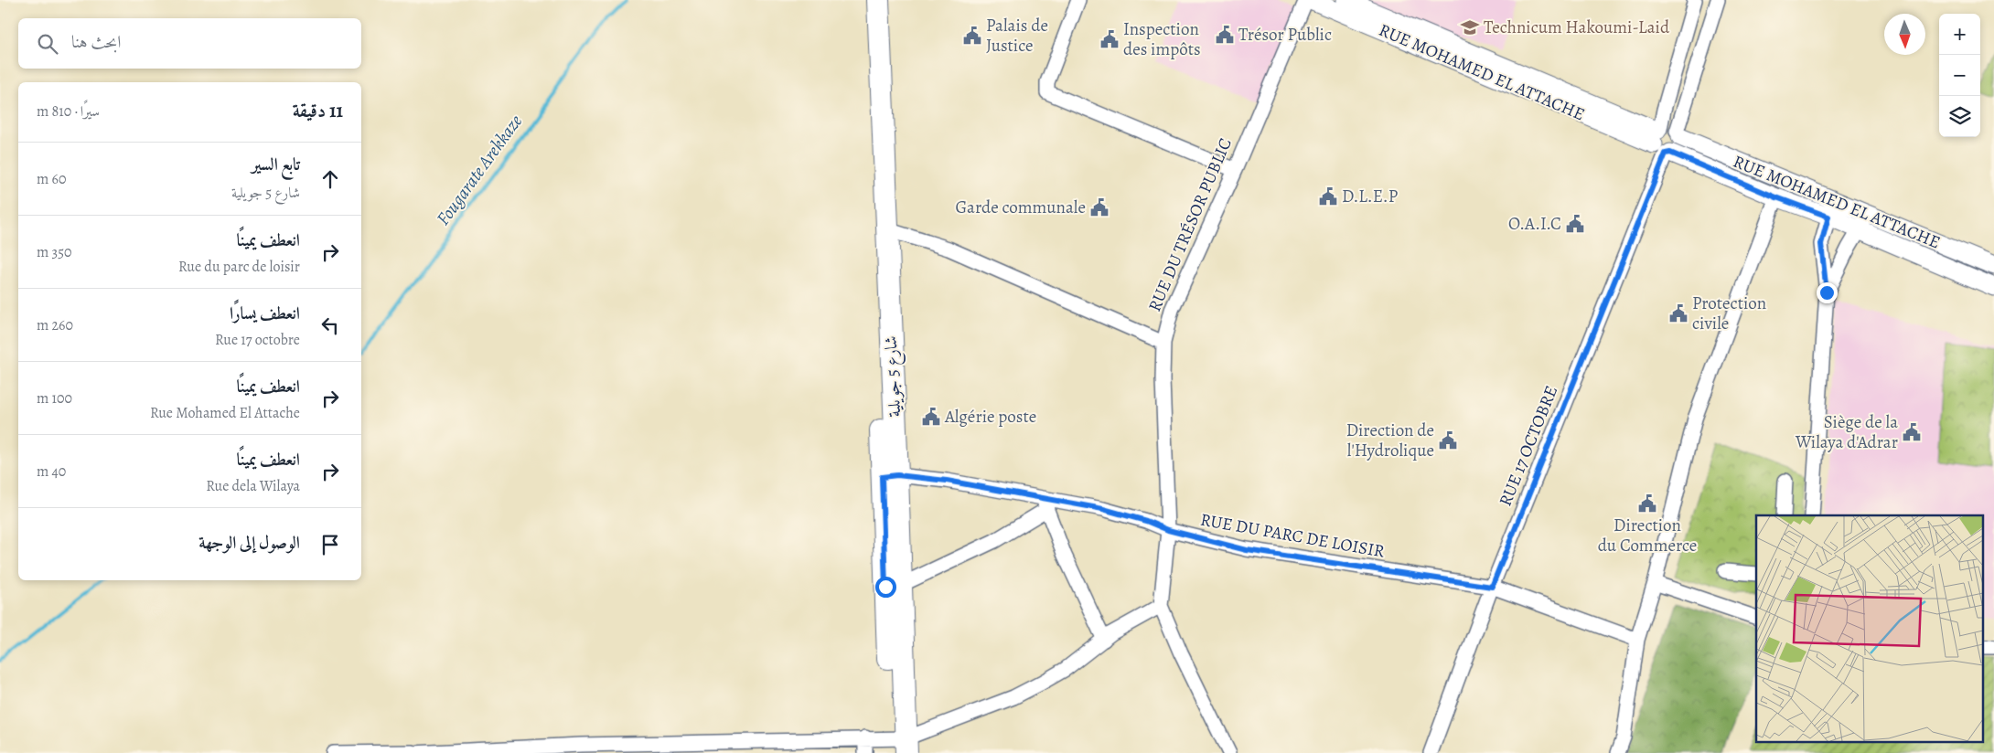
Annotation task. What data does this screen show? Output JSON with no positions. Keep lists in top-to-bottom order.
{
  "streets": {
    "main road": ["شارع 5 جويلية"],
    "street": [
      "RUE MOHAMED EL ATTACHE",
      "RUE DU TRÉSOR PUBLIC",
      "RUE 17 OCTOBRE",
      "RUE DU PARC DE LOISIR"
    ]
  },
  "crossings": [
    ["RUE MOHAMED EL ATTACHE", "RUE 17 OCTOBRE"],
    ["RUE DU TRÉSOR PUBLIC", "RUE DU PARC DE LOISIR"],
    ["شارع 5 جويلية", "RUE DU PARC DE LOISIR"],
    ["RUE 17 OCTOBRE", "RUE DU PARC DE LOISIR"]
  ],
  "water": ["Fougarate Arekkaze"],
  "places": {
    "school or university": ["Technicum Hakoumi-Laid"],
    "public building": [
      "Trésor Public",
      "Palais de Justice",
      "Inspection des impôts",
      "D.L.E.P",
      "Garde communale",
      "O.A.I.C",
      "Protection civile",
      "Algérie poste",
      "Siège de la Wilaya d'Adrar",
      "Direction de l'Hydrolique",
      "Direction du Commerce"
    ]
  },
  "north": "bottom",
  "page": {
    "map_buttons": ["+", "−"],
    "search": "ابحث هنا",
    "heading": ["11 دقيقة", "سيرًا · 810 m"],
    "list": [
      ["تابع السير", "شارع 5 جويلية", "60 m"],
      ["انعطف يمينًا", "Rue du parc de loisir", "350 m"],
      ["انعطف يسارًا", "Rue 17 octobre", "260 m"],
      ["انعطف يمينًا", "Rue Mohamed El Attache", "100 m"],
      ["انعطف يمينًا", "Rue dela Wilaya", "40 m"],
      "الوصول إلى الوجهة"
    ]
  }
}
